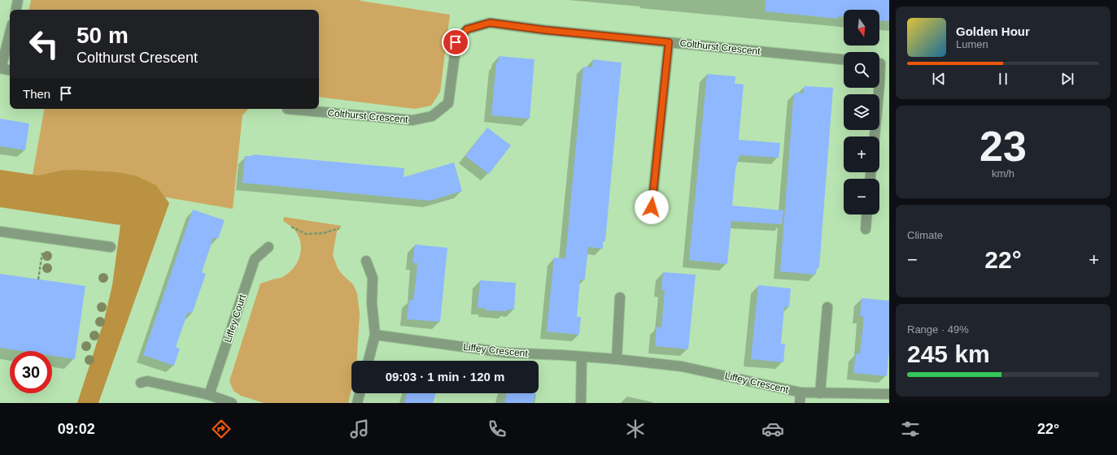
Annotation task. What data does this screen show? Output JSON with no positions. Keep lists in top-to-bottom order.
{
  "streets": {
    "street": ["Colthurst Crescent", "Liffey Court", "Liffey Crescent"]
  },
  "north": "bottom",
  "page": {
    "map_buttons": ["+", "−"],
    "turn": ["50 m", "Colthurst Crescent"],
    "song": ["Golden Hour", "Lumen"],
    "then": "Then",
    "tile": [
      ["23", "km/h"],
      "Climate",
      ["Range · 49%", "245 km"]
    ],
    "heat": ["−", "22°", "+"],
    "limit": "30",
    "trip": "09:03 · 1 min · 120 m",
    "tabs": ["09:02", "22°"]
  }
}
